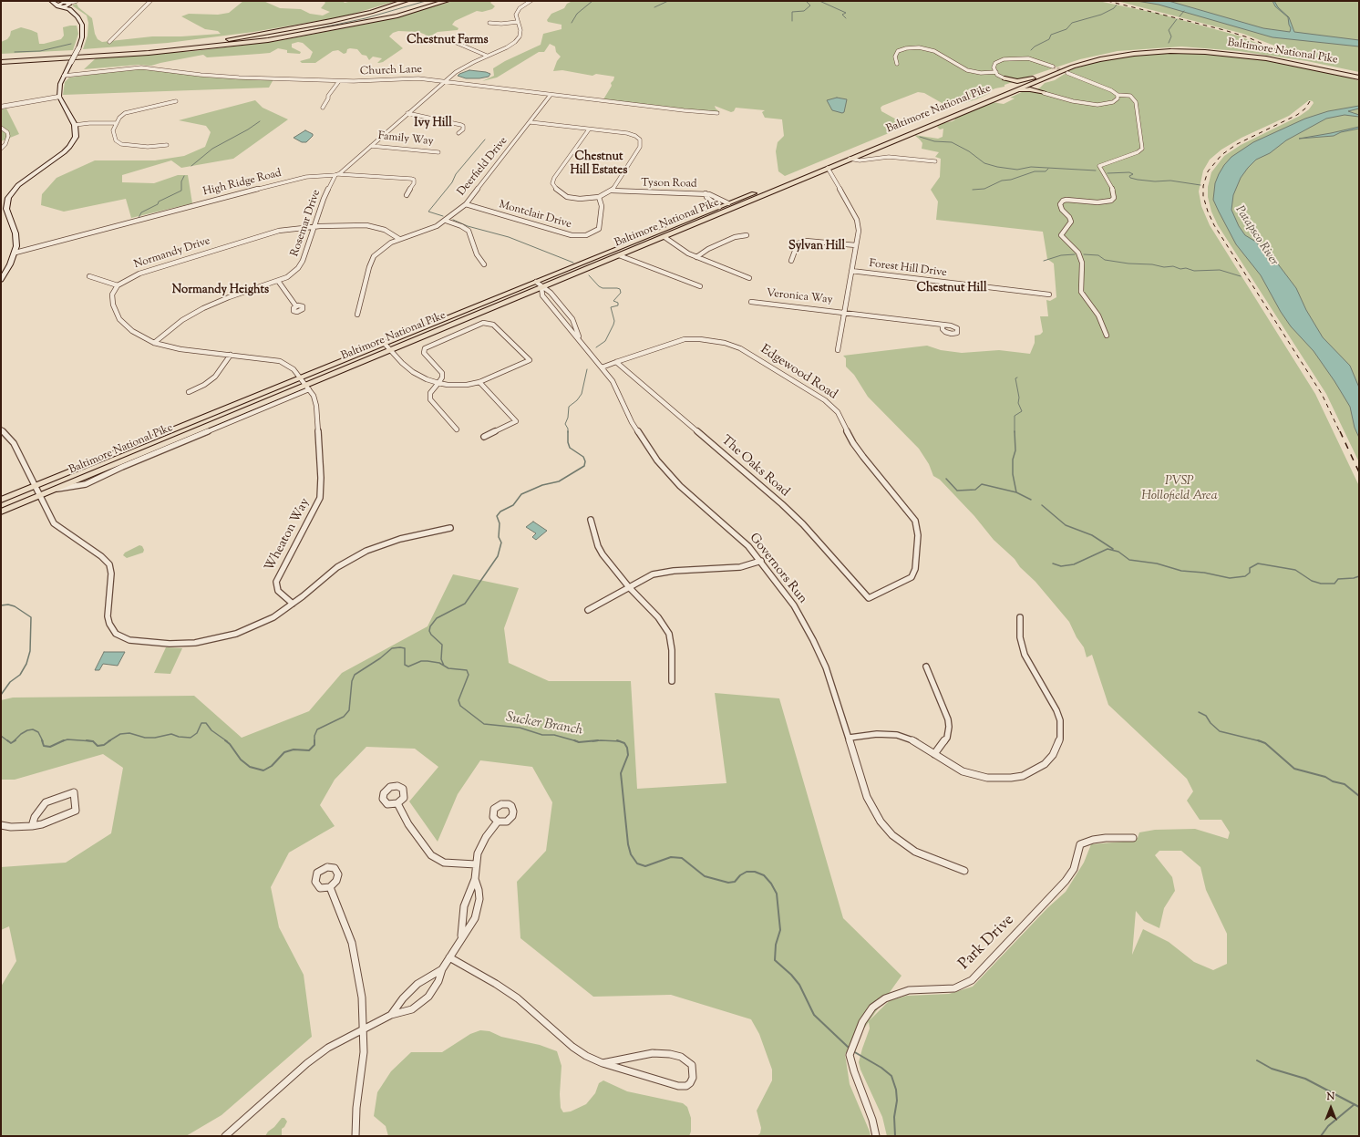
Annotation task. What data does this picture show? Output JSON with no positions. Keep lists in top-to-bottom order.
{
  "streets": {
    "main road": ["Baltimore National Pike"],
    "street": [
      "Church Lane",
      "Family Way",
      "Deerfield Drive",
      "High Ridge Road",
      "Tyson Road",
      "Montclair Drive",
      "Rosemar Drive",
      "Normandy Drive",
      "Forest Hill Drive",
      "Veronica Way",
      "Edgewood Road",
      "The Oaks Road",
      "Wheaton Way",
      "Governors Run",
      "Park Drive"
    ]
  },
  "crossings": [
    ["Baltimore National Pike", "Tyson Road"],
    ["Baltimore National Pike", "Wheaton Way"],
    ["Baltimore National Pike", "Governors Run"],
    ["Church Lane", "Deerfield Drive"],
    ["Deerfield Drive", "Montclair Drive"],
    ["Deerfield Drive", "Normandy Drive"],
    ["High Ridge Road", "Rosemar Drive"],
    ["Rosemar Drive", "Normandy Drive"],
    ["Edgewood Road", "The Oaks Road"],
    ["Edgewood Road", "Governors Run"]
  ],
  "districts": [
    "Chestnut Farms",
    "Ivy Hill",
    "Chestnut Hill Estates",
    "Sylvan Hill",
    "Chestnut Hill",
    "Normandy Heights"
  ],
  "water": ["Patapsco River", "Sucker Branch"],
  "parks": ["PVSP Hollofield Area"],
  "north": "top"
}
